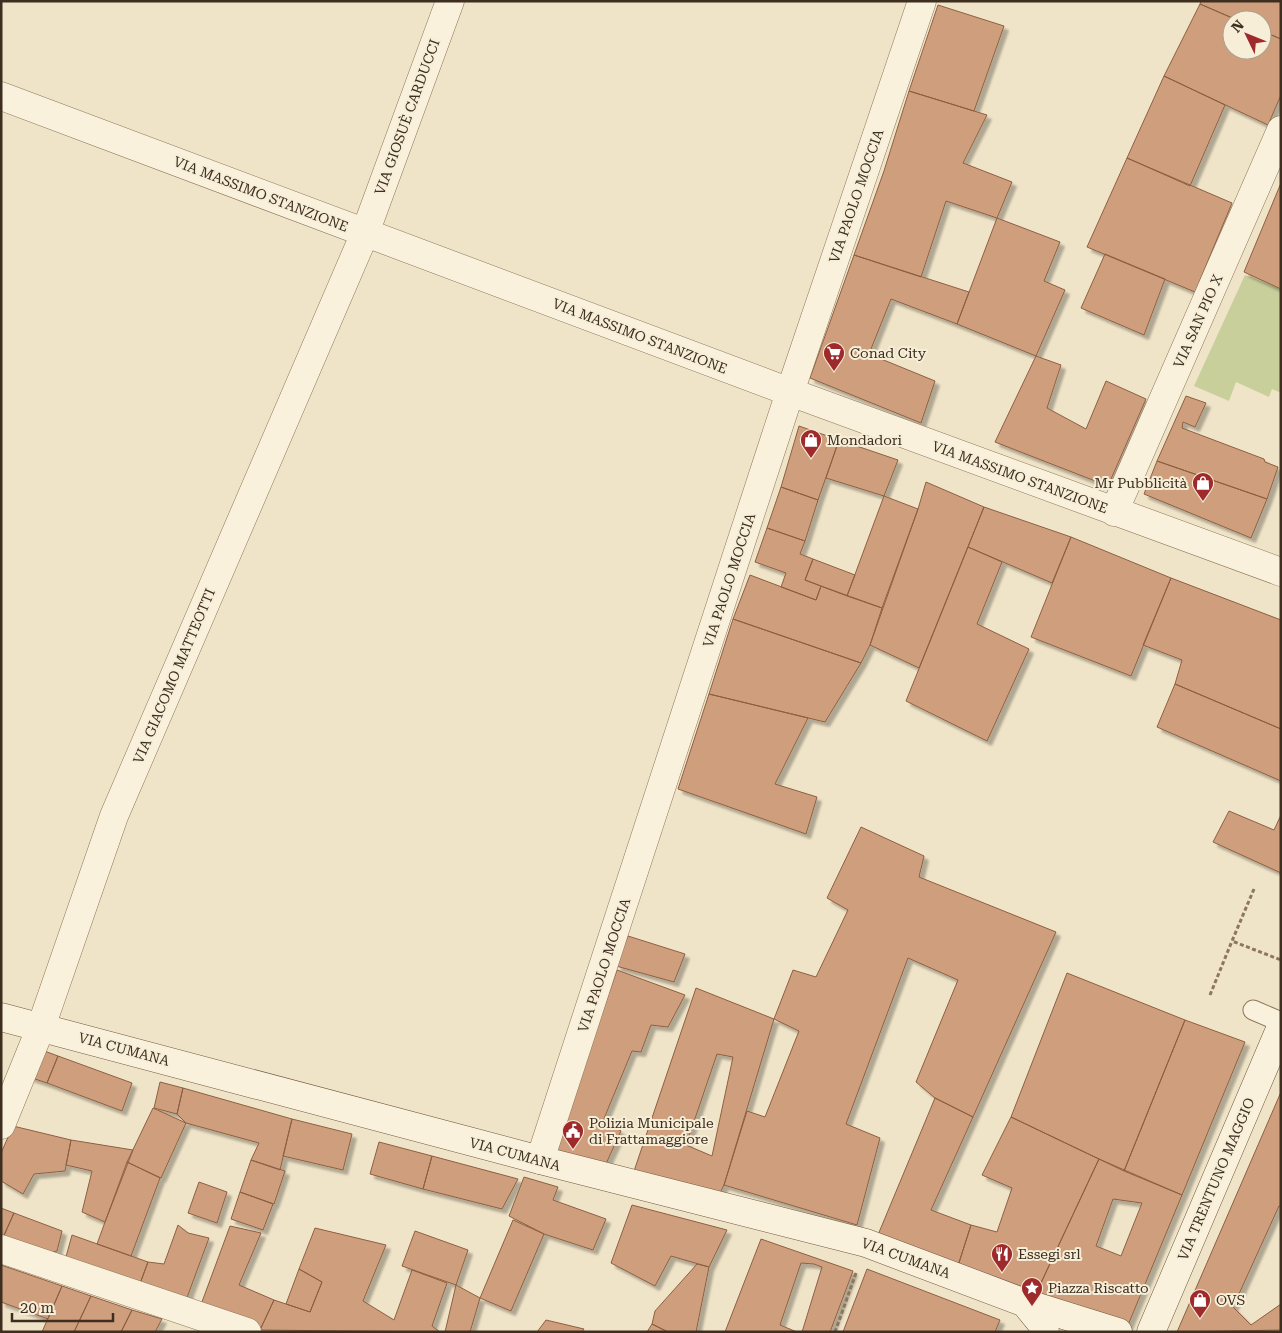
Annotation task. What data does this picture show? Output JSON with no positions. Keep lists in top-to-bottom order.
{
  "streets": {
    "street": [
      "VIA GIOSUÈ CARDUCCI",
      "VIA MASSIMO STANZIONE",
      "VIA PAOLO MOCCIA",
      "VIA SAN PIO X",
      "VIA GIACOMO MATTEOTTI",
      "VIA CUMANA",
      "VIA TRENTUNO MAGGIO"
    ]
  },
  "crossings": [
    ["VIA GIOSUÈ CARDUCCI", "VIA MASSIMO STANZIONE"],
    ["VIA GIOSUÈ CARDUCCI", "VIA GIACOMO MATTEOTTI"],
    ["VIA MASSIMO STANZIONE", "VIA PAOLO MOCCIA"],
    ["VIA MASSIMO STANZIONE", "VIA SAN PIO X"],
    ["VIA MASSIMO STANZIONE", "VIA GIACOMO MATTEOTTI"],
    ["VIA PAOLO MOCCIA", "VIA CUMANA"],
    ["VIA GIACOMO MATTEOTTI", "VIA CUMANA"]
  ],
  "places": {
    "supermarket": ["Conad City"],
    "shop": ["Mondadori", "Mr Pubblicità", "OVS"],
    "public building": ["Polizia Municipale di Frattamaggiore"],
    "restaurant": ["Essegi srl"],
    "place": ["Piazza Riscatto"]
  },
  "scale_bar": "20 m",
  "north": "top left"
}
